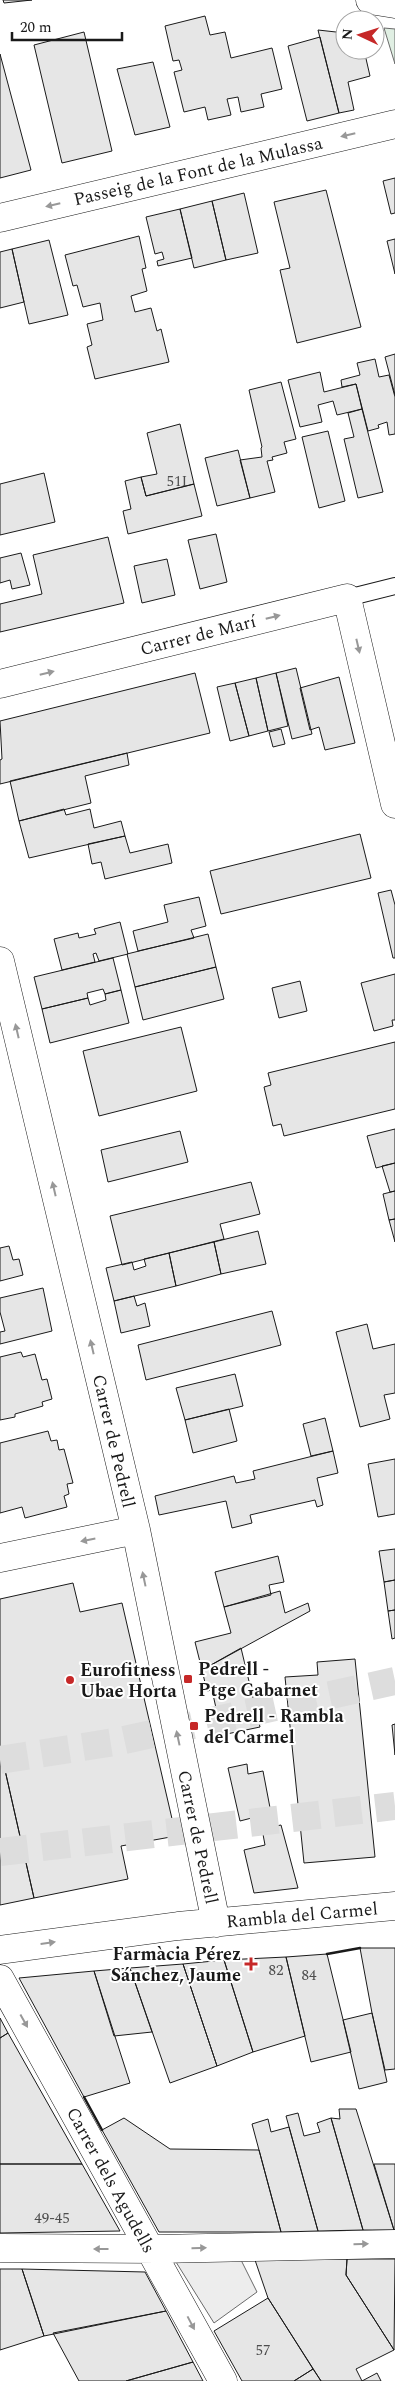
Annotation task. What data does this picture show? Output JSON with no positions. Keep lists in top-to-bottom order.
{
  "streets": {
    "street": [
      "Passeig de la Font de la Mulassa",
      "Carrer de Marí",
      "Carrer de Pedrell",
      "Rambla del Carmel",
      "Carrer dels Agudells"
    ]
  },
  "crossings": [
    ["Carrer de Pedrell", "Rambla del Carmel"]
  ],
  "one_way": [
    "Passeig de la Font de la Mulassa",
    "Carrer de Marí",
    "Carrer de Pedrell",
    "Rambla del Carmel",
    "Carrer dels Agudells"
  ],
  "places": {
    "transit": ["Pedrell - Ptge Gabarnet", "Pedrell - Rambla del Carmel"],
    "other": ["Eurofitness Ubae Horta"],
    "health": ["Farmàcia Pérez Sánchez, Jaume"]
  },
  "house_numbers": [
    "51I",
    "82",
    "84",
    "49-45",
    "57"
  ],
  "scale_bar": "20 m",
  "north": "left"
}
